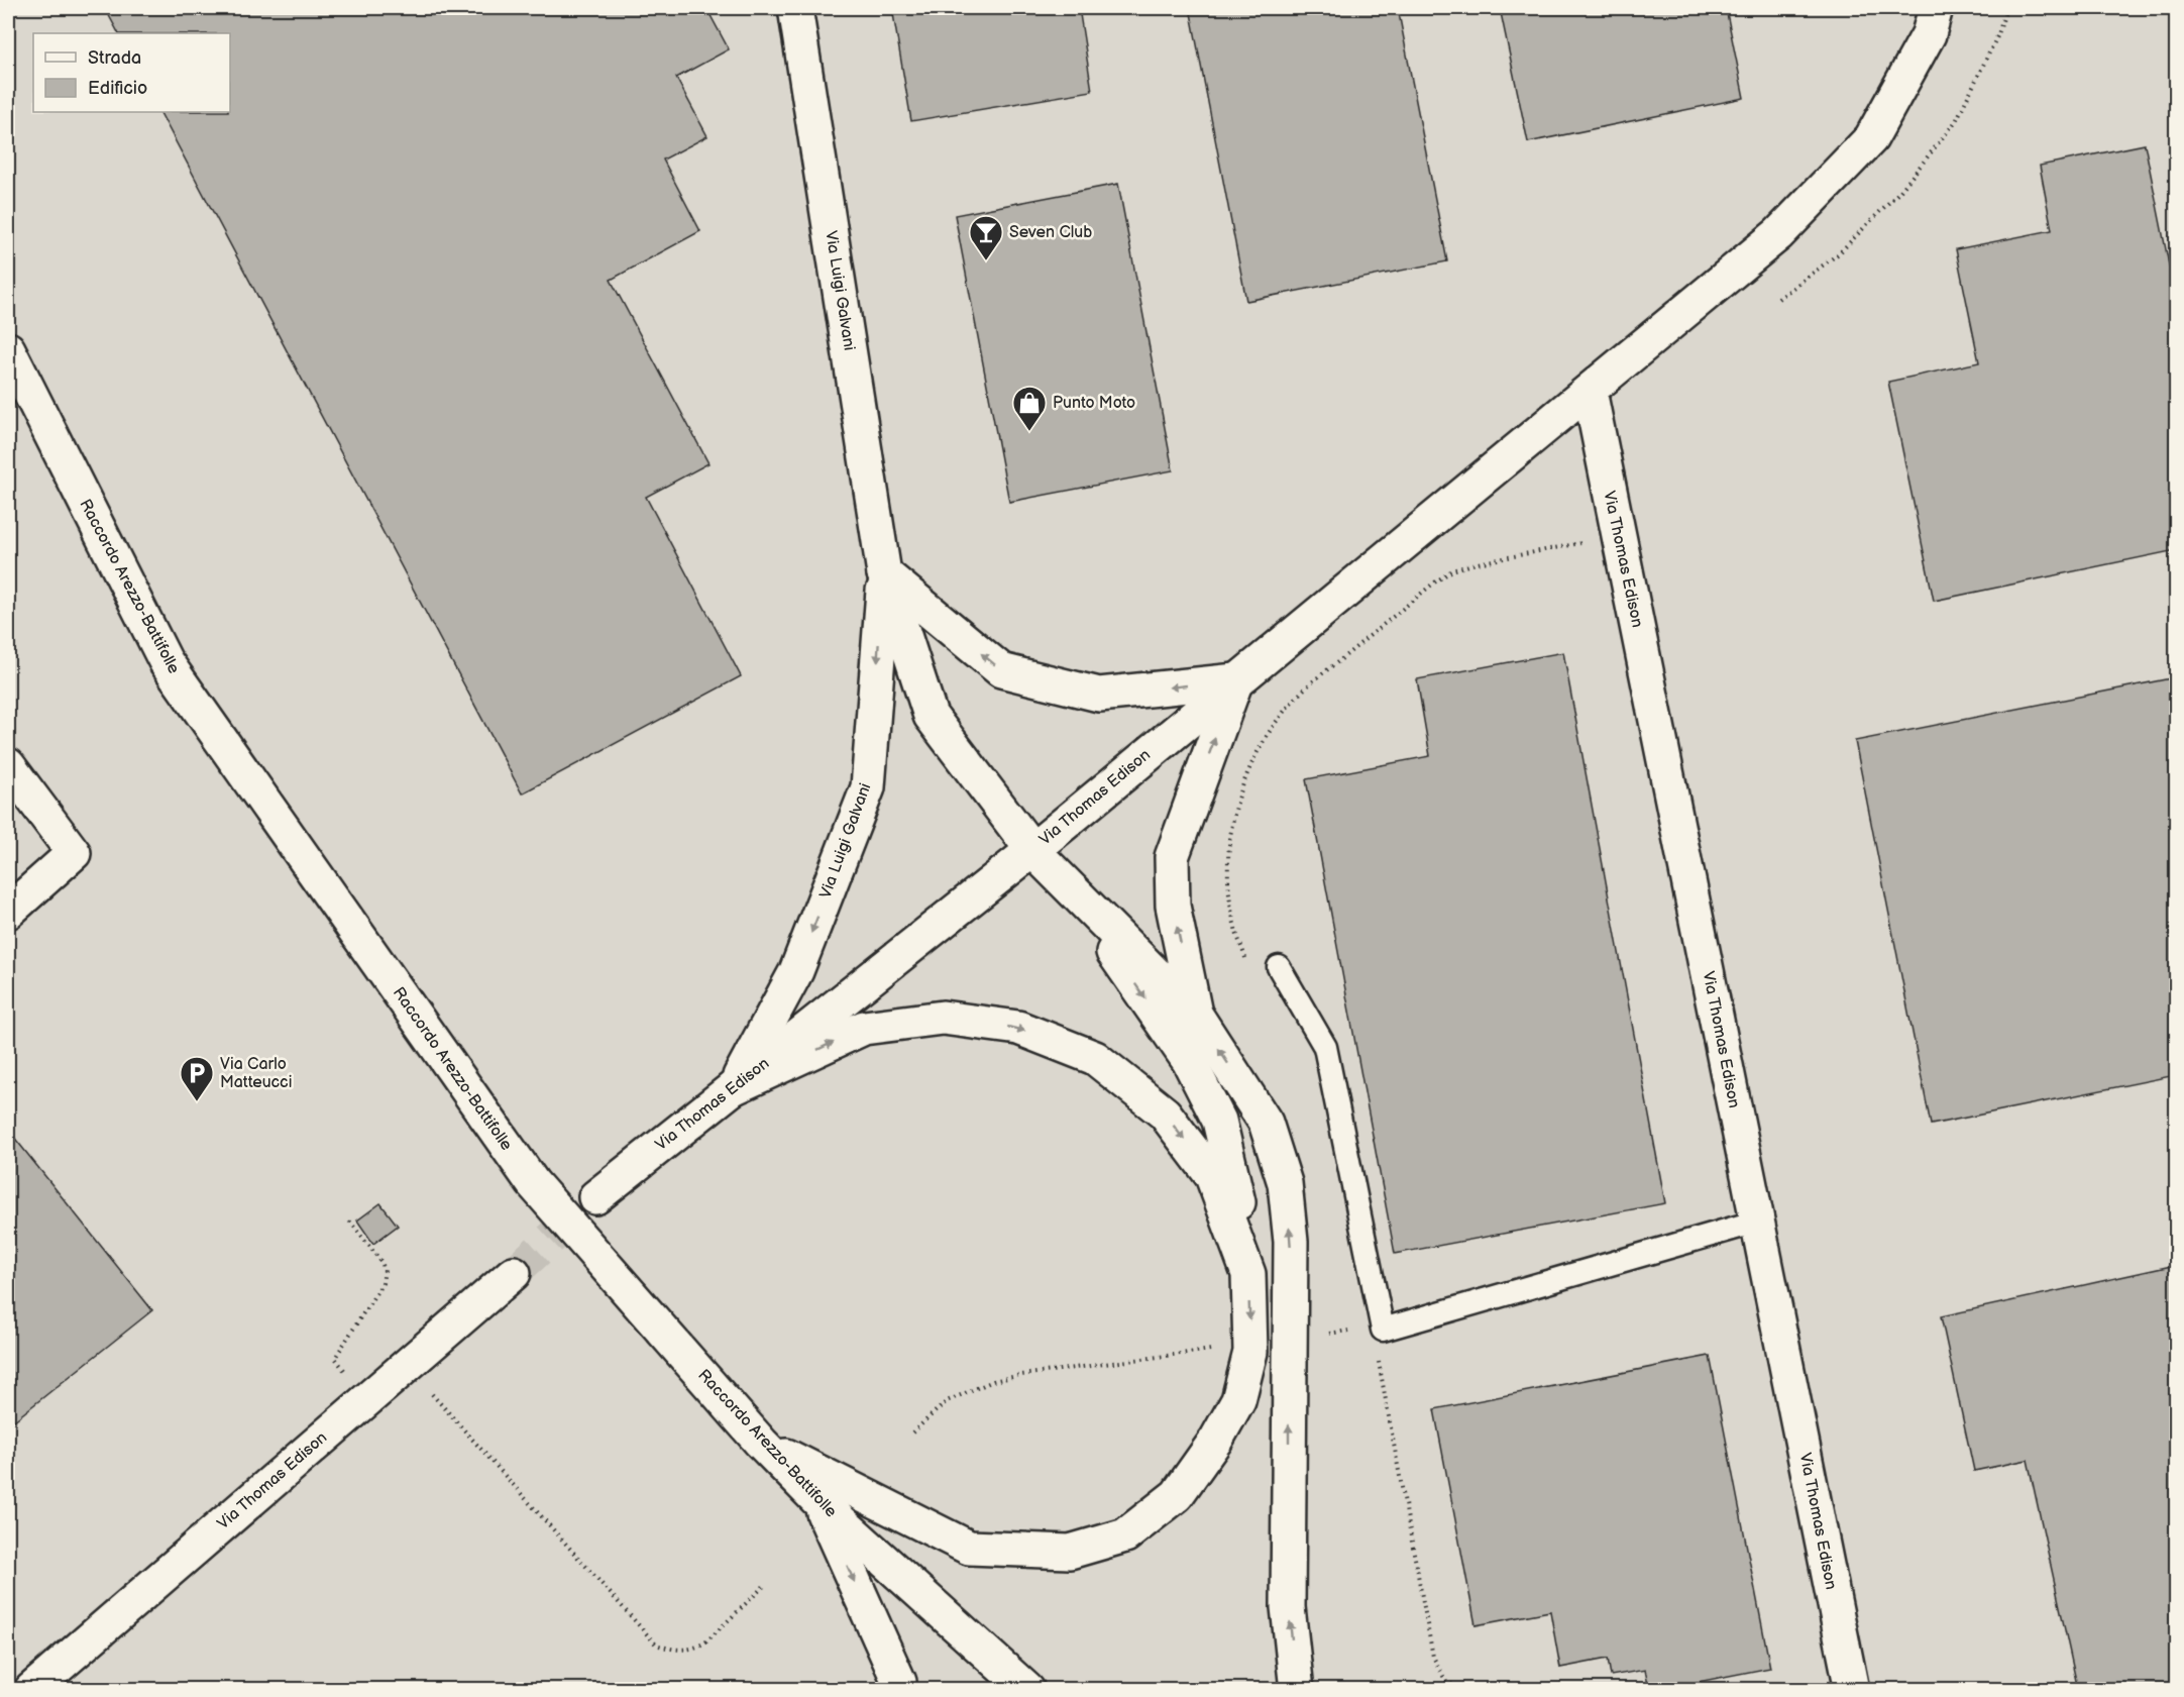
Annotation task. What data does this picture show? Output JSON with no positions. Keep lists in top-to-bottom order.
{
  "streets": {
    "street": ["Via Luigi Galvani", "Via Thomas Edison", "Raccordo Arezzo-Battifolle"]
  },
  "crossings": [
    ["Via Luigi Galvani", "Via Thomas Edison"]
  ],
  "one_way": ["Via Luigi Galvani"],
  "places": {
    "bar": ["Seven Club"],
    "shop": ["Punto Moto"],
    "parking": ["Via Carlo Matteucci"]
  },
  "legend": ["Strada", "Edificio"]
}
